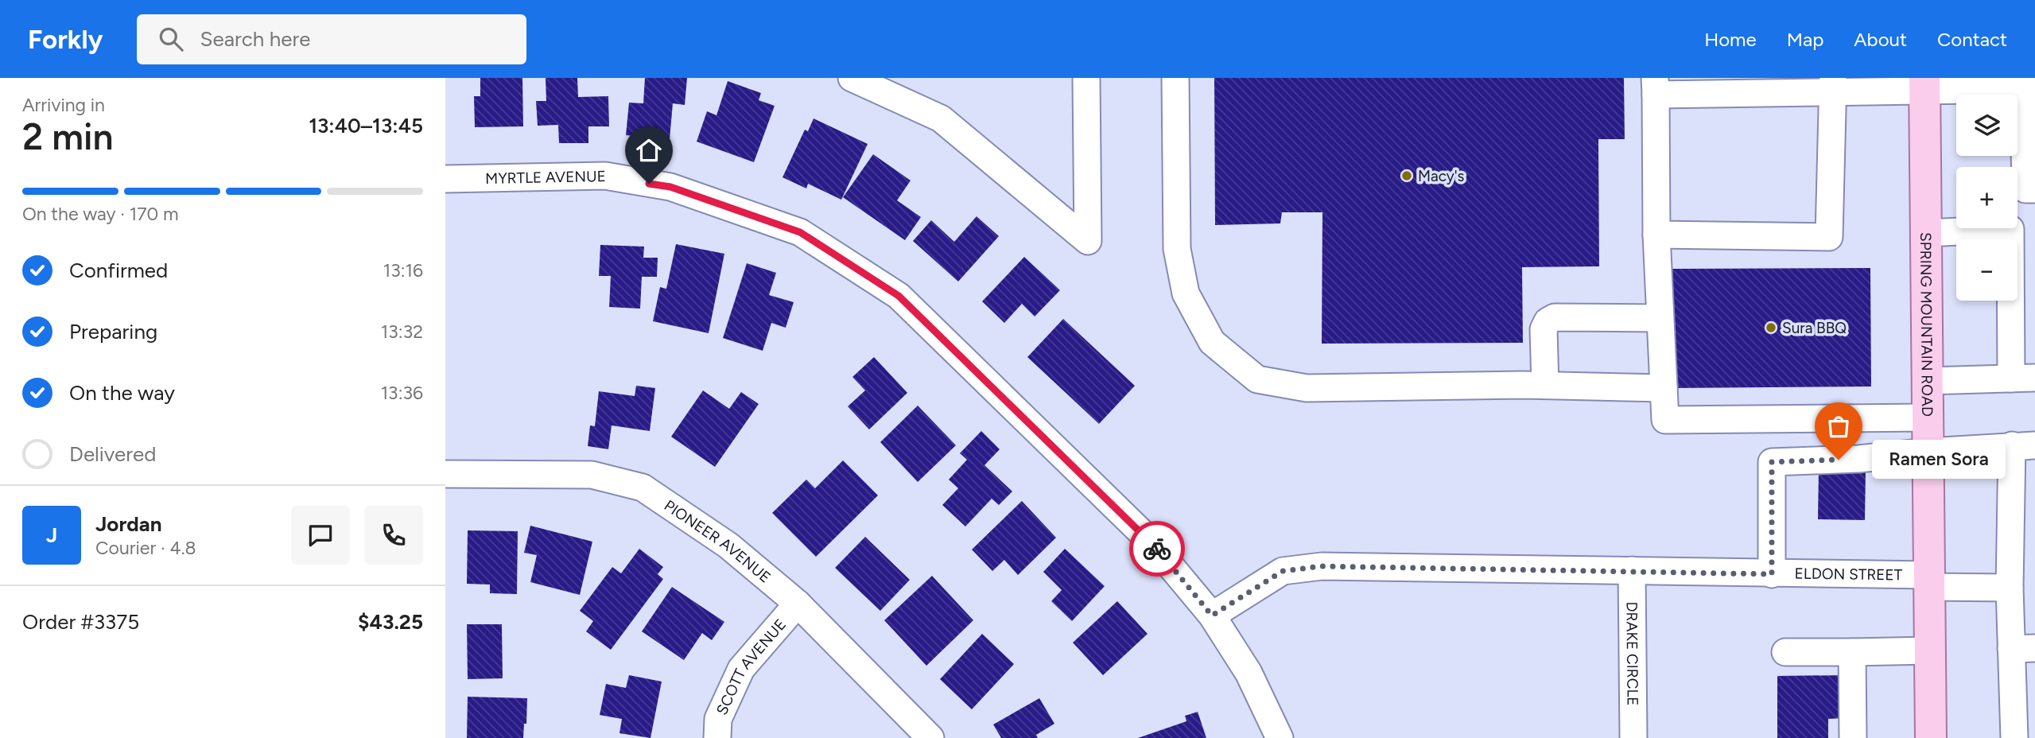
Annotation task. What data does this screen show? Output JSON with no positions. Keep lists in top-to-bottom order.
{
  "streets": {
    "main road": ["SPRING MOUNTAIN ROAD"],
    "street": [
      "MYRTLE AVENUE",
      "PIONEER AVENUE",
      "ELDON STREET",
      "DRAKE CIRCLE",
      "SCOTT AVENUE"
    ]
  },
  "crossings": [
    ["MYRTLE AVENUE", "ELDON STREET"],
    ["SPRING MOUNTAIN ROAD", "ELDON STREET"],
    ["PIONEER AVENUE", "SCOTT AVENUE"],
    ["ELDON STREET", "DRAKE CIRCLE"]
  ],
  "places": ["Macy's", "Sura BBQ", "Ramen Sora"],
  "page": {
    "header": "Forkly",
    "search": "Search here",
    "nav": [
      "Home",
      "Map",
      "About",
      "Contact"
    ],
    "heading": ["2 min", "Arriving in", "13:40–13:45"],
    "panel": [
      "Jordan",
      "Courier · 4.8",
      "Order #3375",
      "$43.25"
    ],
    "map_buttons": ["+", "−"],
    "bar": "On the way · 170 m",
    "list": [
      ["Confirmed", "13:16"],
      ["Preparing", "13:32"],
      ["On the way", "13:36"],
      "Delivered"
    ],
    "bubble": "Ramen Sora",
    "round": "J"
  }
}
